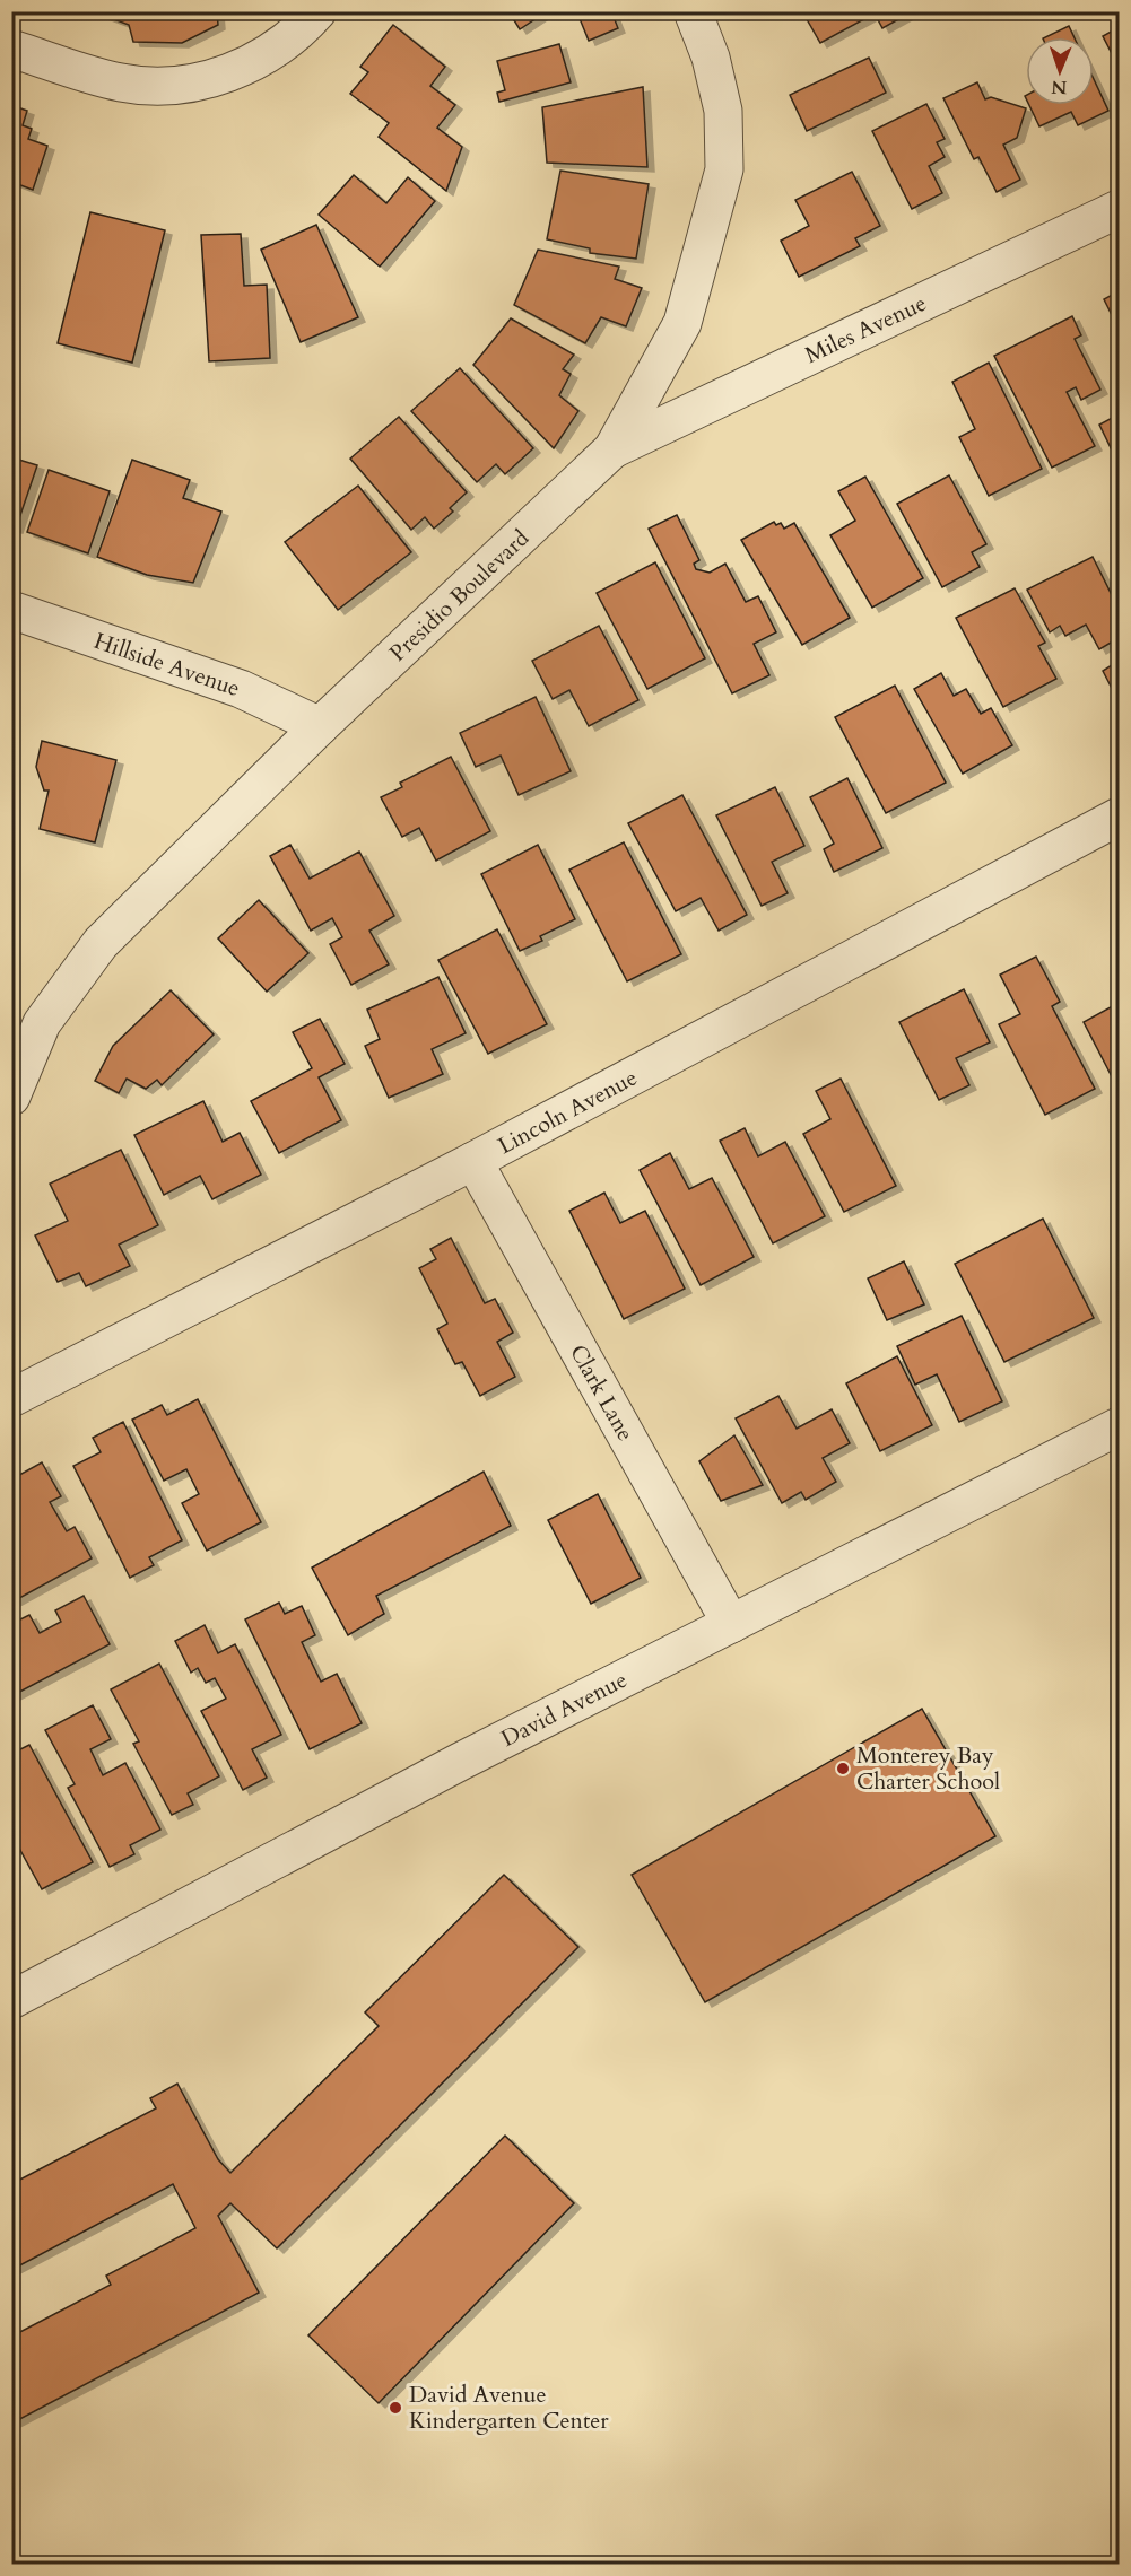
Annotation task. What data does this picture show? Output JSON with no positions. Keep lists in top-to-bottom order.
{
  "streets": {
    "street": [
      "Miles Avenue",
      "Presidio Boulevard",
      "Hillside Avenue",
      "Lincoln Avenue",
      "Clark Lane",
      "David Avenue"
    ]
  },
  "crossings": [
    ["Miles Avenue", "Presidio Boulevard"],
    ["Presidio Boulevard", "Hillside Avenue"],
    ["Lincoln Avenue", "Clark Lane"],
    ["Clark Lane", "David Avenue"]
  ],
  "places": ["Monterey Bay Charter School", "David Avenue Kindergarten Center"],
  "north": "bottom"
}
